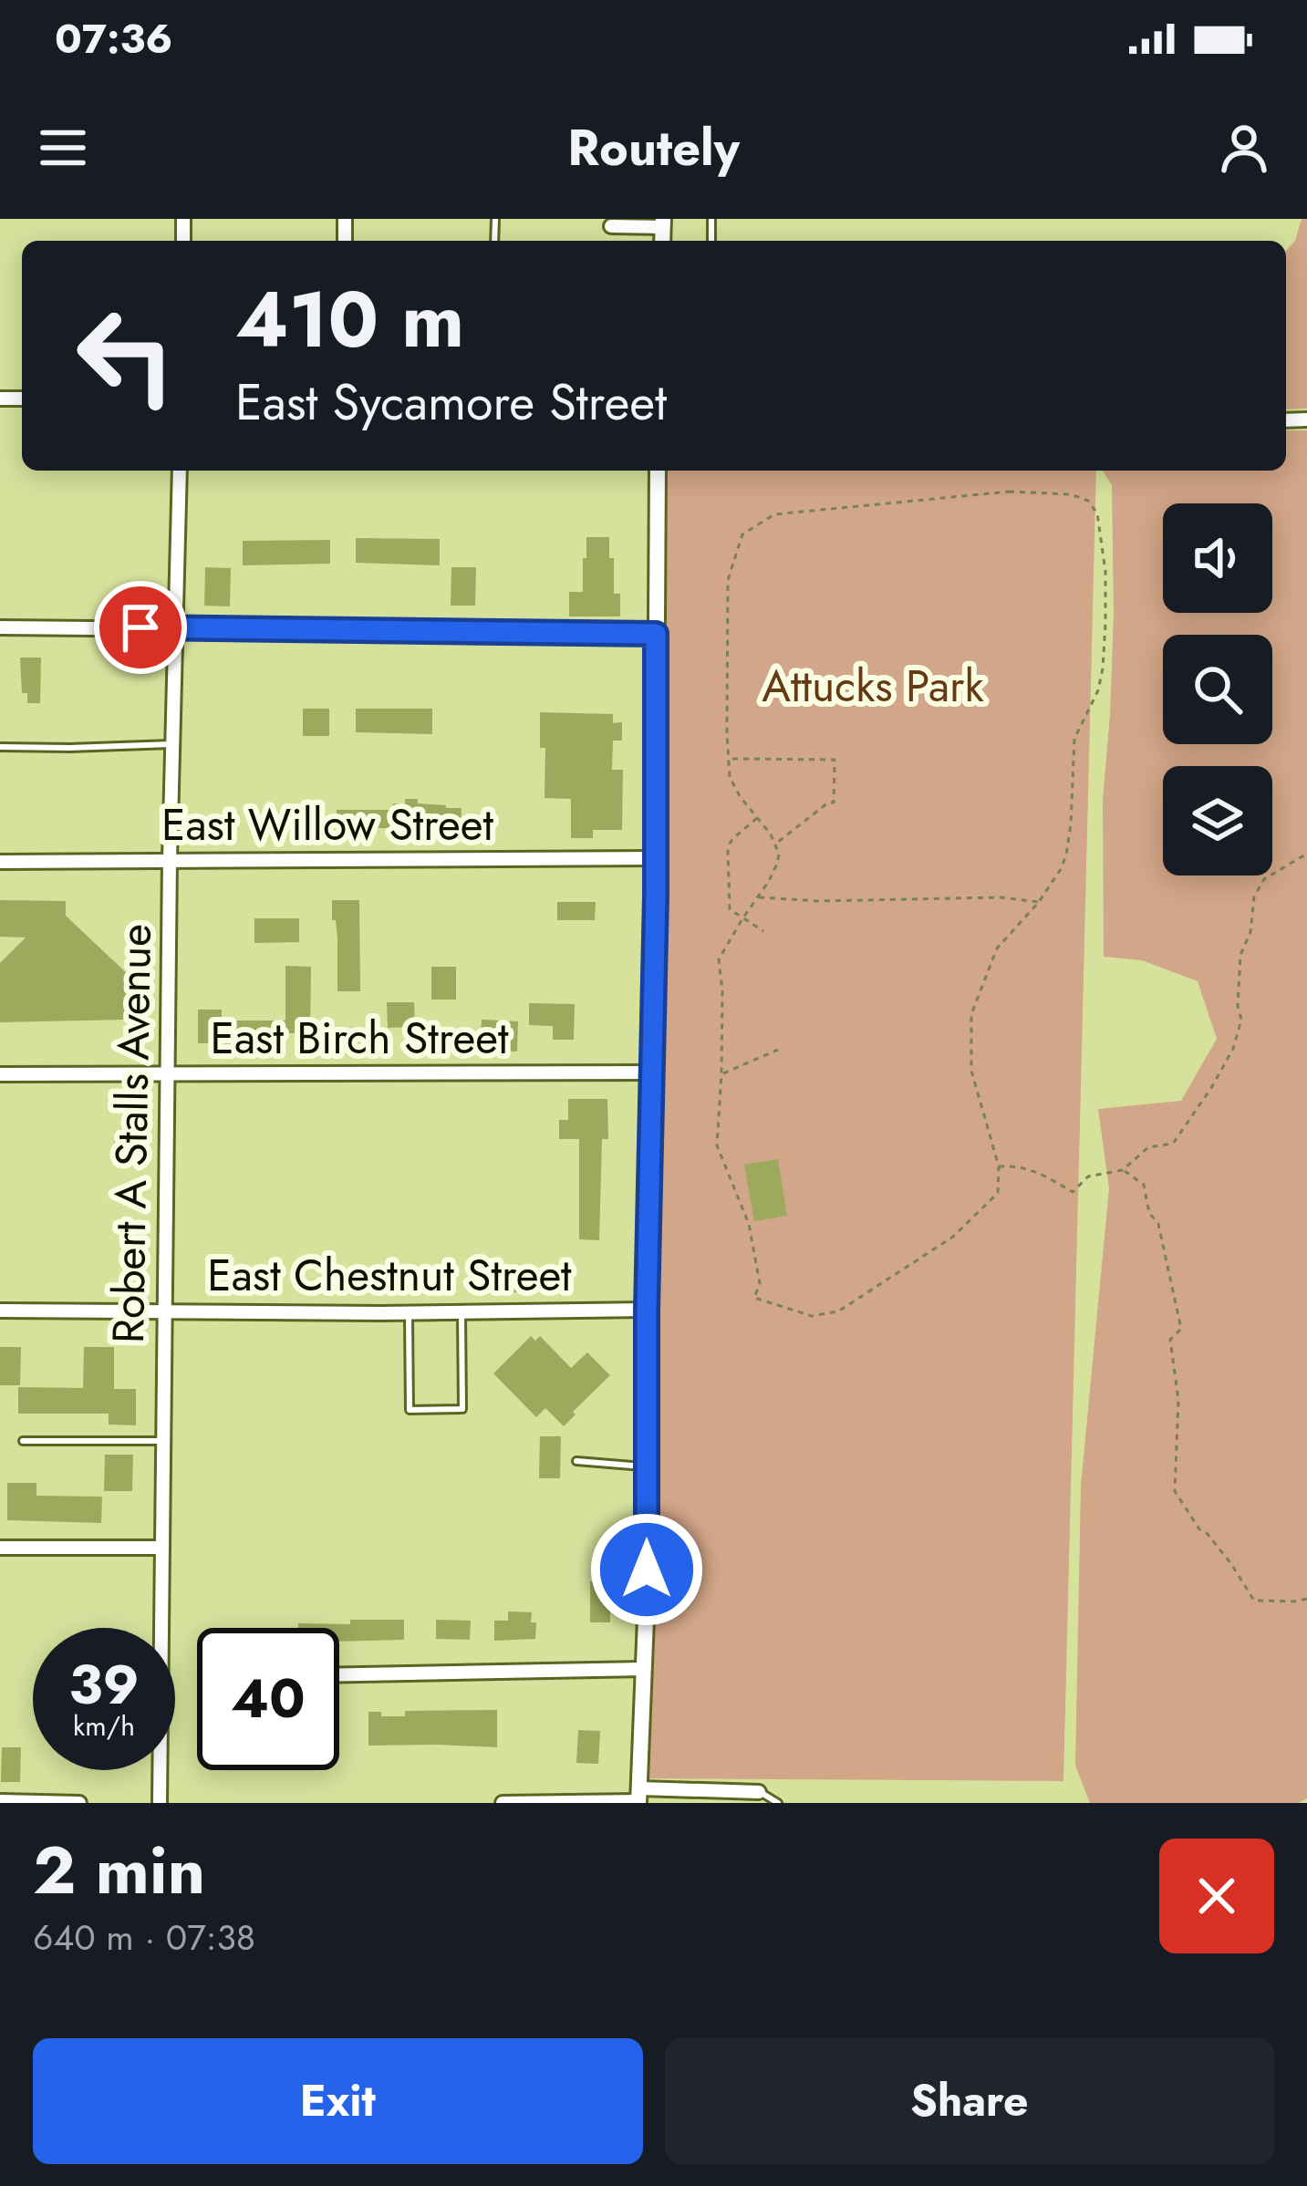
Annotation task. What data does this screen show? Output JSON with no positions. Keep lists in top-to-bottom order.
{
  "streets": {
    "street": [
      "East Willow Street",
      "East Birch Street",
      "Robert A Stalls Avenue",
      "East Chestnut Street"
    ]
  },
  "crossings": [
    ["East Willow Street", "Robert A Stalls Avenue"],
    ["East Birch Street", "Robert A Stalls Avenue"],
    ["Robert A Stalls Avenue", "East Chestnut Street"]
  ],
  "parks": ["Attucks Park"],
  "page": {
    "status": "07:36",
    "header": "Routely",
    "turn": ["410 m", "East Sycamore Street"],
    "speed": "39 km/h",
    "limit": "40",
    "heading": ["2 min", "640 m · 07:38"],
    "buttons": ["Exit", "Share"]
  }
}
